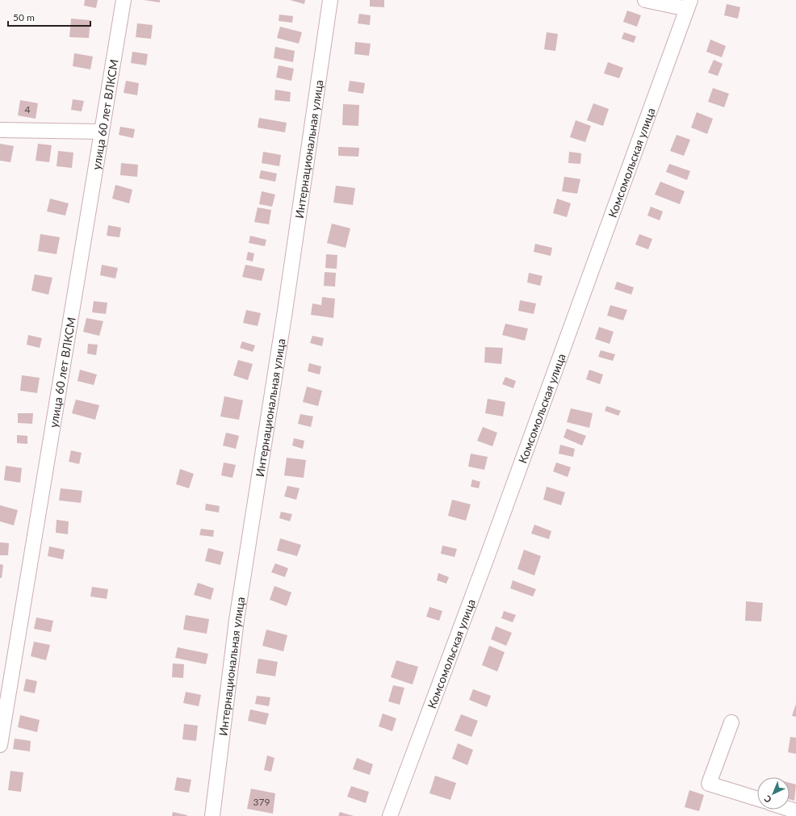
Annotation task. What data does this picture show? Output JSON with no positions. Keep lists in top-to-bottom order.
{
  "streets": {
    "street": ["улица 60 лет ВЛКСМ", "Интернациональная улица", "Комсомольская улица"]
  },
  "house_numbers": ["4", "379"],
  "scale_bar": "50 m",
  "north": "bottom left"
}
